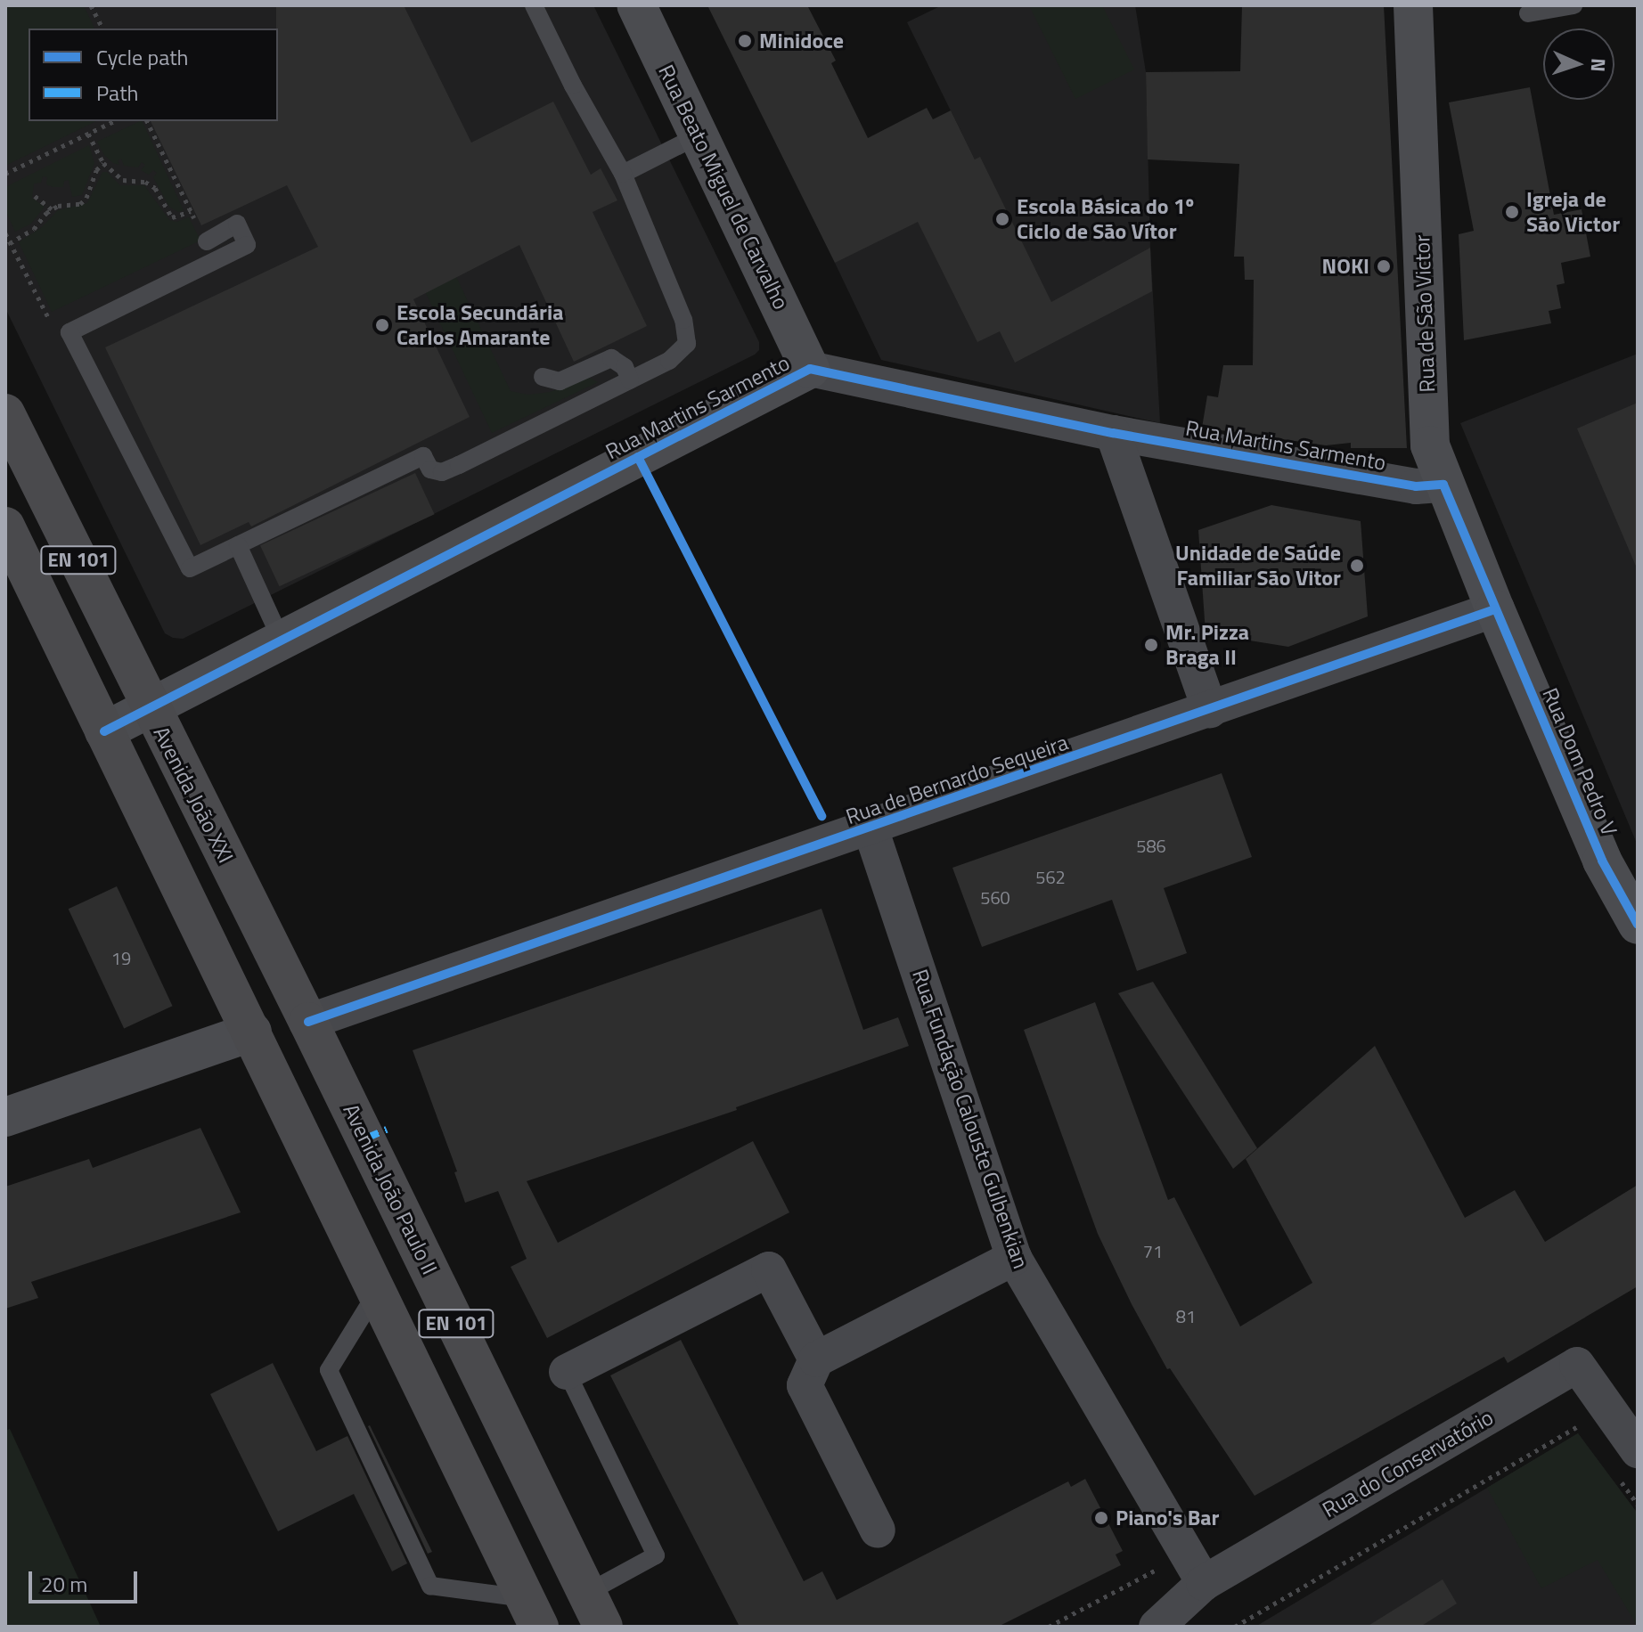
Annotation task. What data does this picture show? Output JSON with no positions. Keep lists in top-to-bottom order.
{
  "streets": {
    "main road": ["EN 101", "Avenida João XXI", "Avenida João Paulo II"],
    "street": [
      "Rua Beato Miguel de Carvalho",
      "Rua de São Victor",
      "Rua Martins Sarmento",
      "Rua Dom Pedro V",
      "Rua de Bernardo Sequeira",
      "Rua Fundação Calouste Gulbenkian",
      "Rua do Conservatório"
    ]
  },
  "crossings": [
    ["Rua Beato Miguel de Carvalho", "Rua Martins Sarmento"],
    ["Rua de São Victor", "Rua Martins Sarmento"],
    ["Rua de São Victor", "Rua Dom Pedro V"],
    ["Rua de São Victor", "Rua de Bernardo Sequeira"],
    ["Rua Martins Sarmento", "EN 101"],
    ["Rua Martins Sarmento", "Avenida João XXI"],
    ["Rua Dom Pedro V", "Rua de Bernardo Sequeira"],
    ["Rua de Bernardo Sequeira", "Avenida João XXI"],
    ["Rua de Bernardo Sequeira", "Rua Fundação Calouste Gulbenkian"],
    ["Rua de Bernardo Sequeira", "Avenida João Paulo II"],
    ["Avenida João XXI", "Avenida João Paulo II"],
    ["Rua Fundação Calouste Gulbenkian", "Rua do Conservatório"]
  ],
  "places": [
    "Minidoce",
    "Igreja de São Victor",
    "Escola Básica do 1º Ciclo de São Vítor",
    "NOKI",
    "Escola Secundária Carlos Amarante",
    "Unidade de Saúde Familiar São Vitor",
    "Mr. Pizza Braga II",
    "Piano's Bar"
  ],
  "house_numbers": [
    "586",
    "562",
    "560",
    "19",
    "71",
    "81"
  ],
  "legend": ["Cycle path", "Path"],
  "scale_bar": "20 m",
  "north": "right"
}
